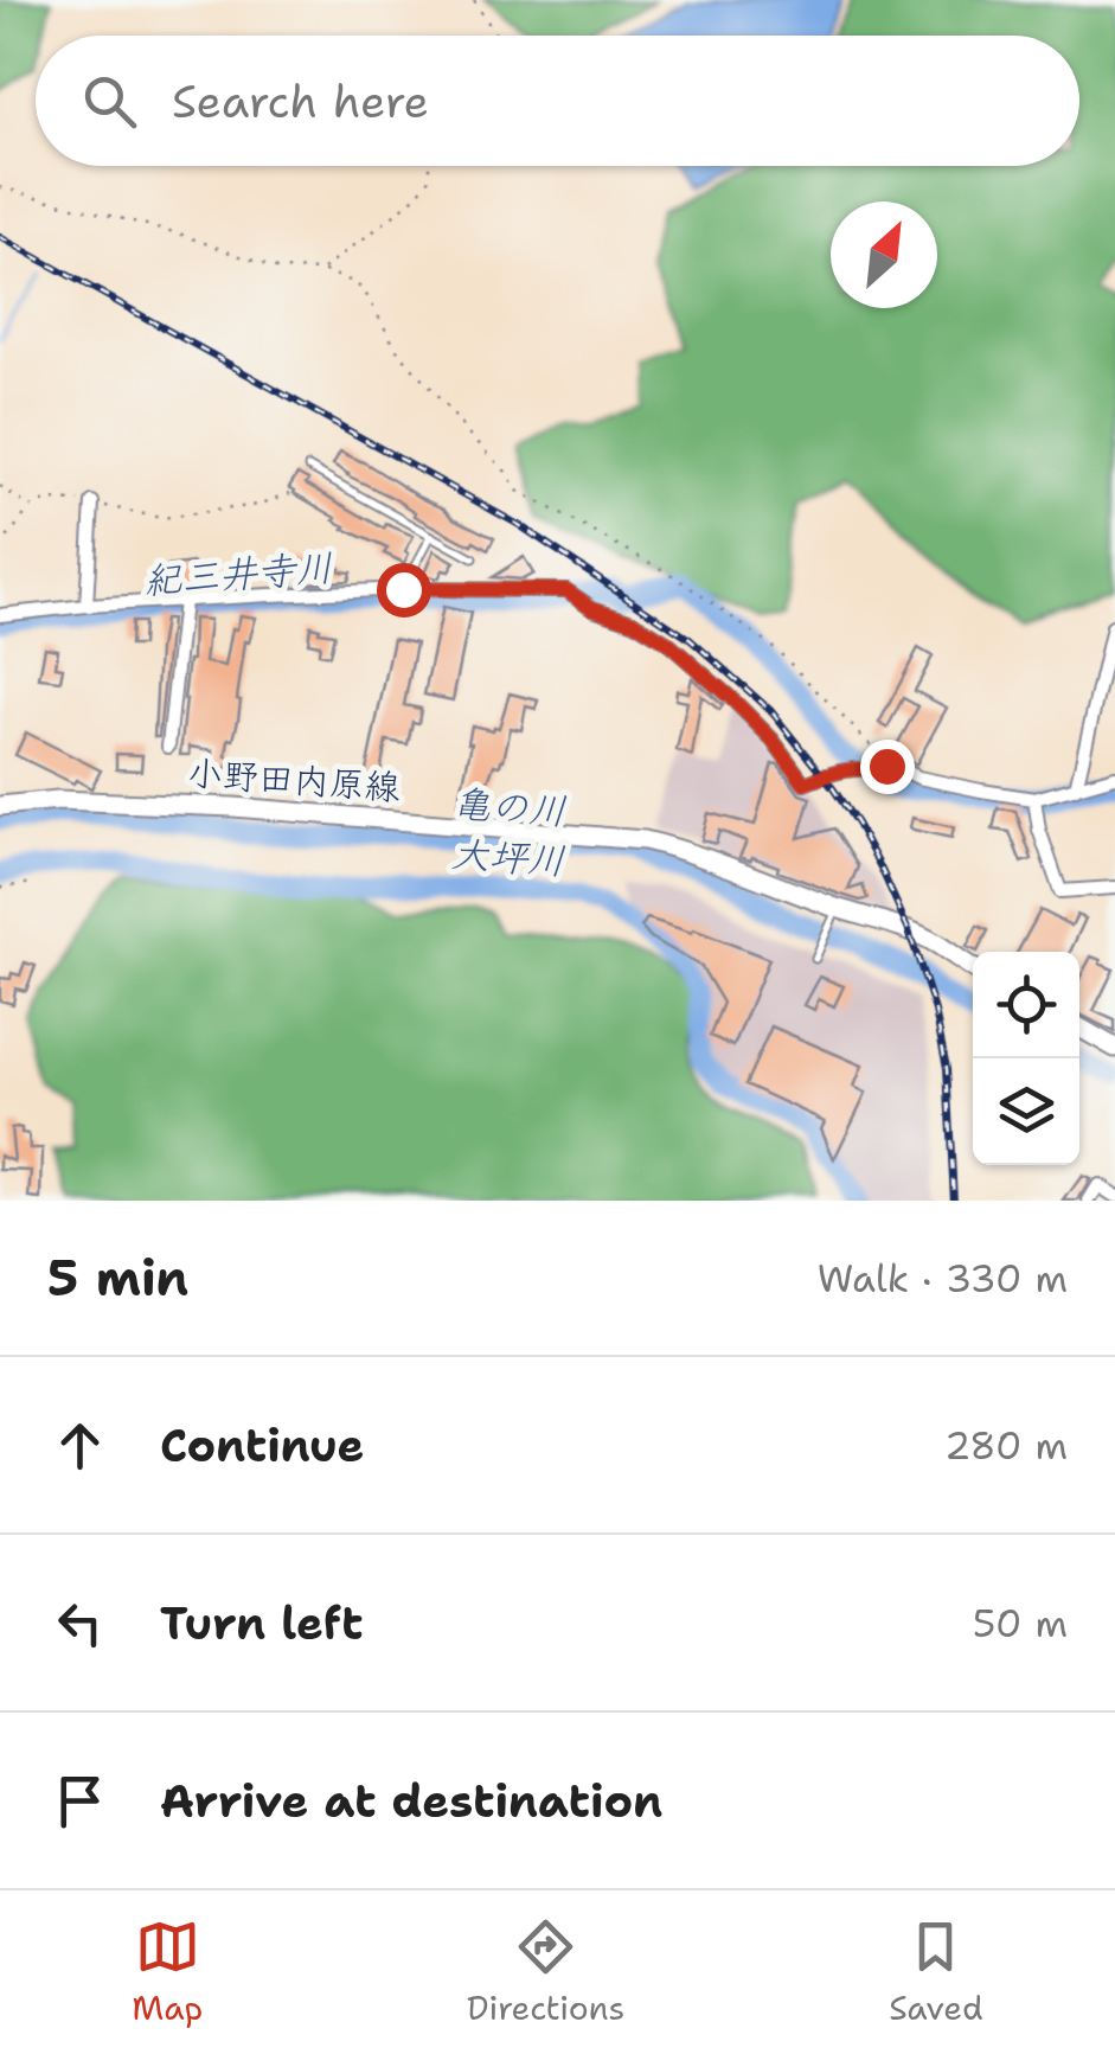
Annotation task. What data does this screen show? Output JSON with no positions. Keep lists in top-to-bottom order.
{
  "streets": {
    "main road": ["小野田内原線"]
  },
  "water": ["紀三井寺川", "亀の川", "大坪川"],
  "north": "top right",
  "page": {
    "search": "Search here",
    "heading": ["5 min", "Walk · 330 m"],
    "list": [
      ["Continue", "280 m"],
      ["Turn left", "50 m"],
      "Arrive at destination"
    ],
    "nav": ["Map", "Directions", "Saved"]
  }
}
